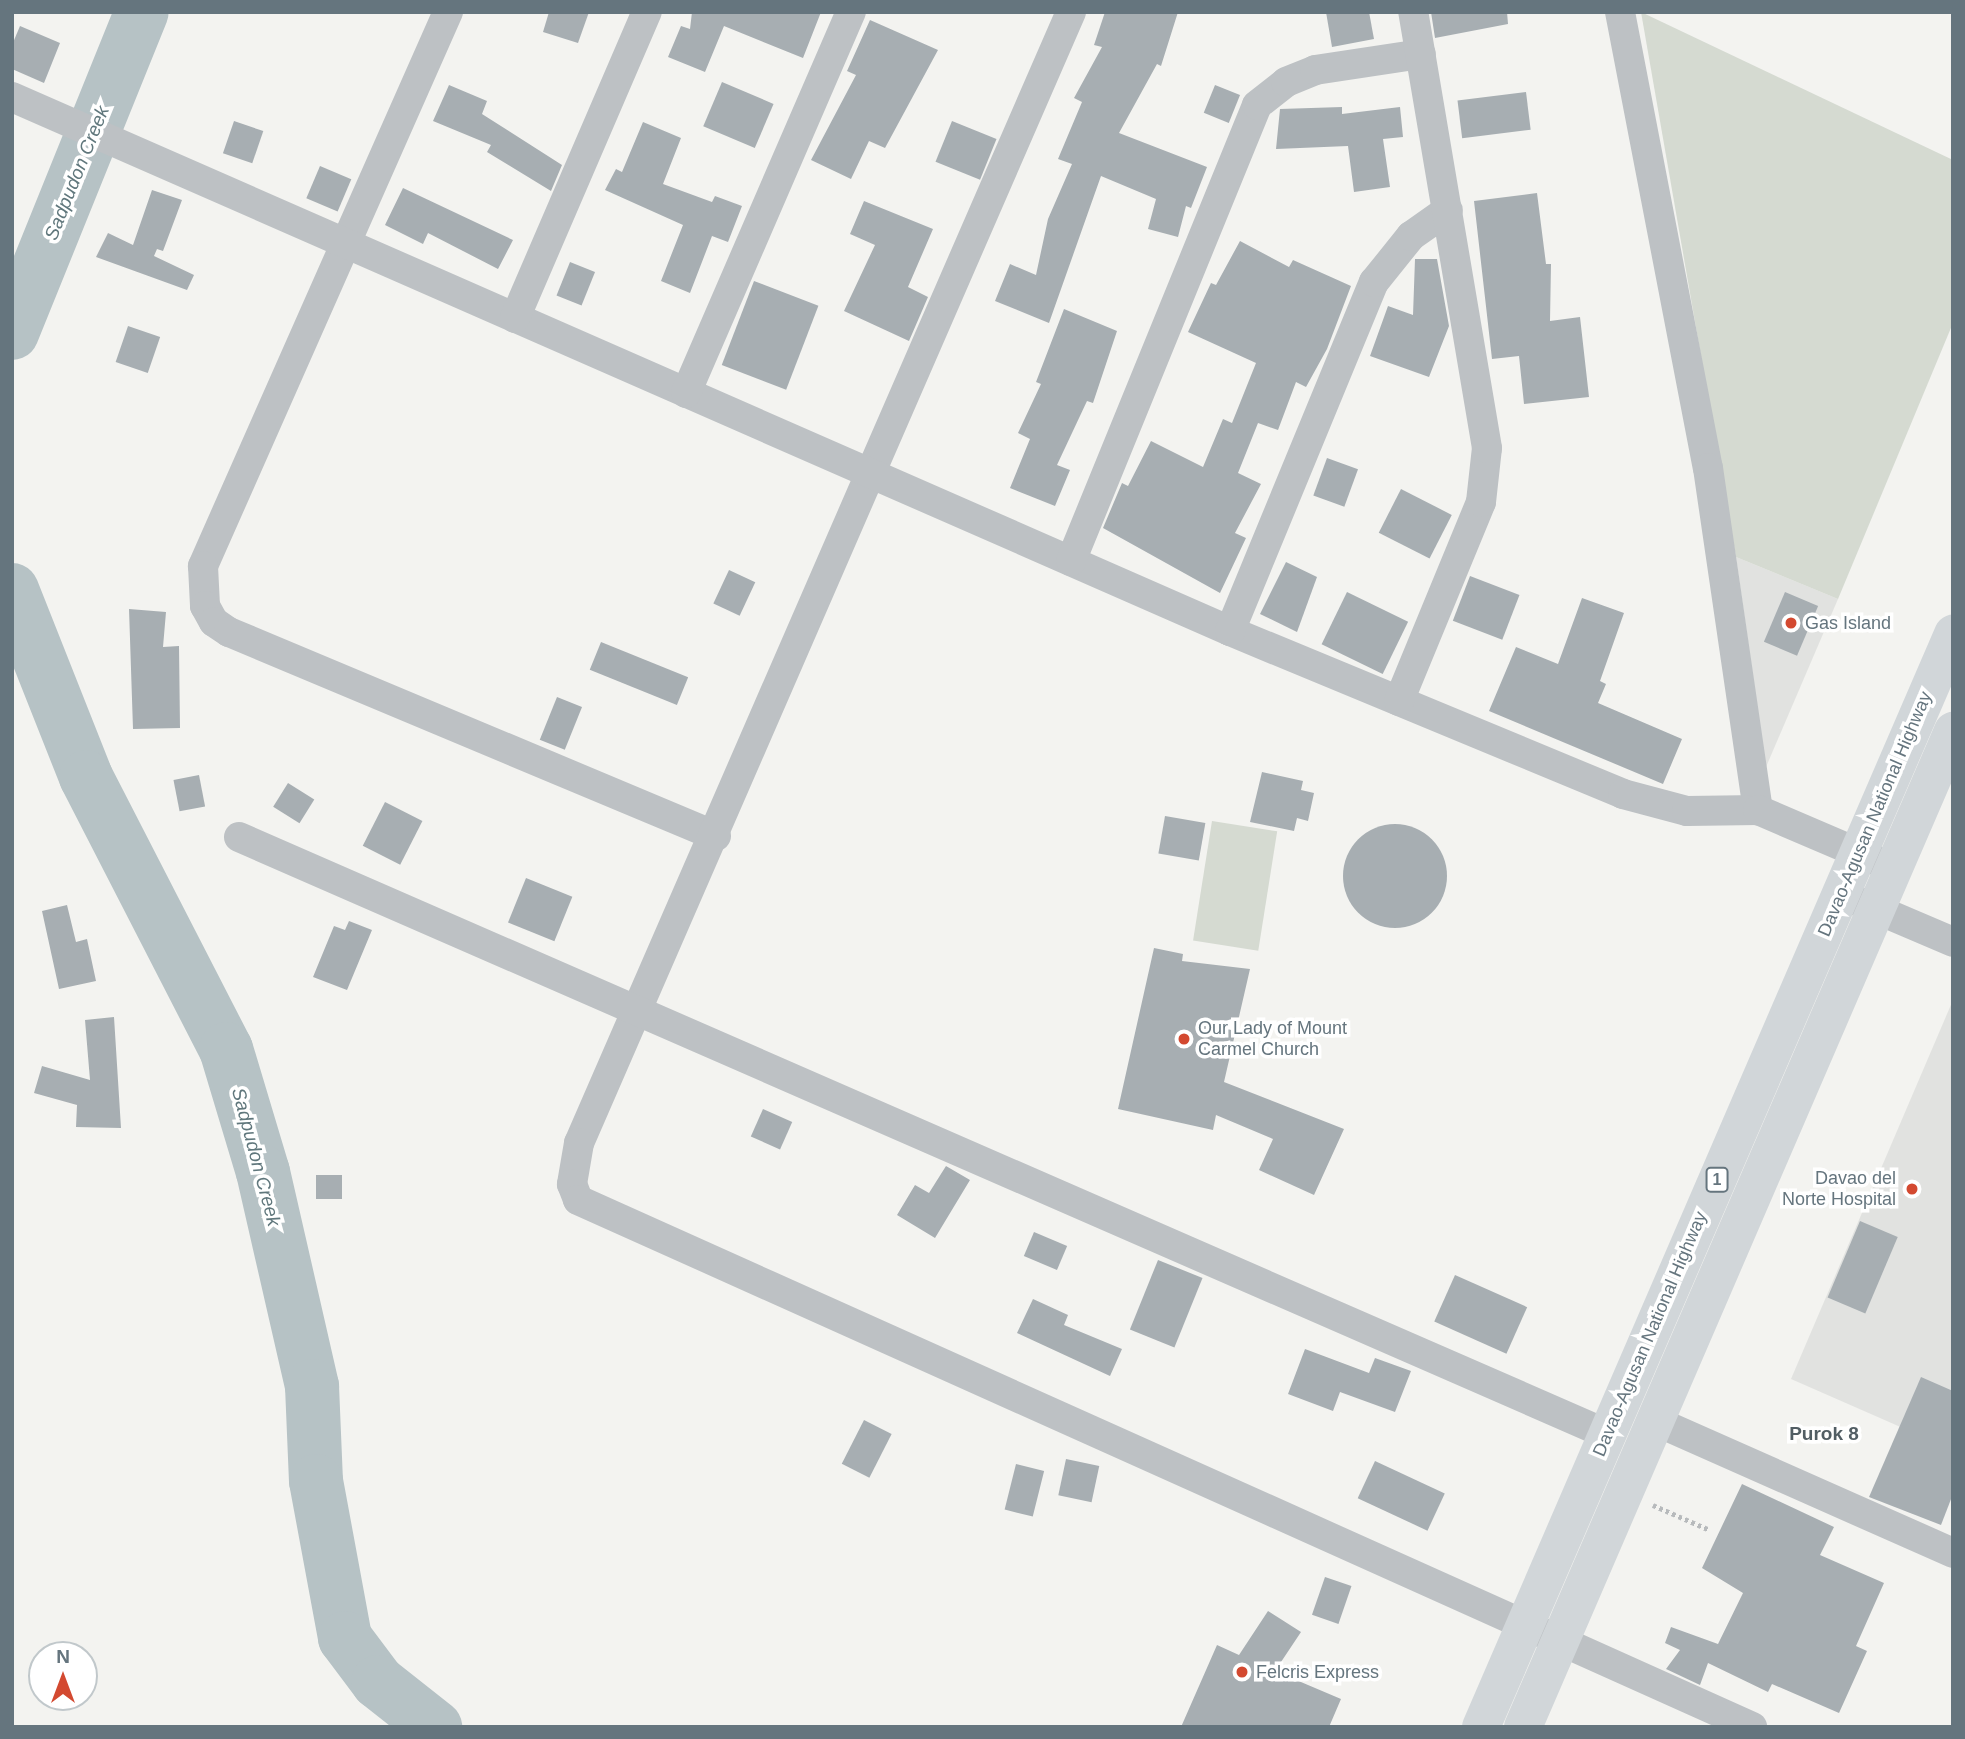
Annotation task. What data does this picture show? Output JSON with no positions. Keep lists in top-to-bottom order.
{
  "streets": {
    "highway": ["Davao-Agusan National Highway", "1"]
  },
  "districts": ["Purok 8"],
  "water": ["Sadpudon Creek"],
  "places": [
    "Gas Island",
    "Our Lady of Mount Carmel Church",
    "Davao del Norte Hospital",
    "Felcris Express"
  ],
  "north": "top"
}
